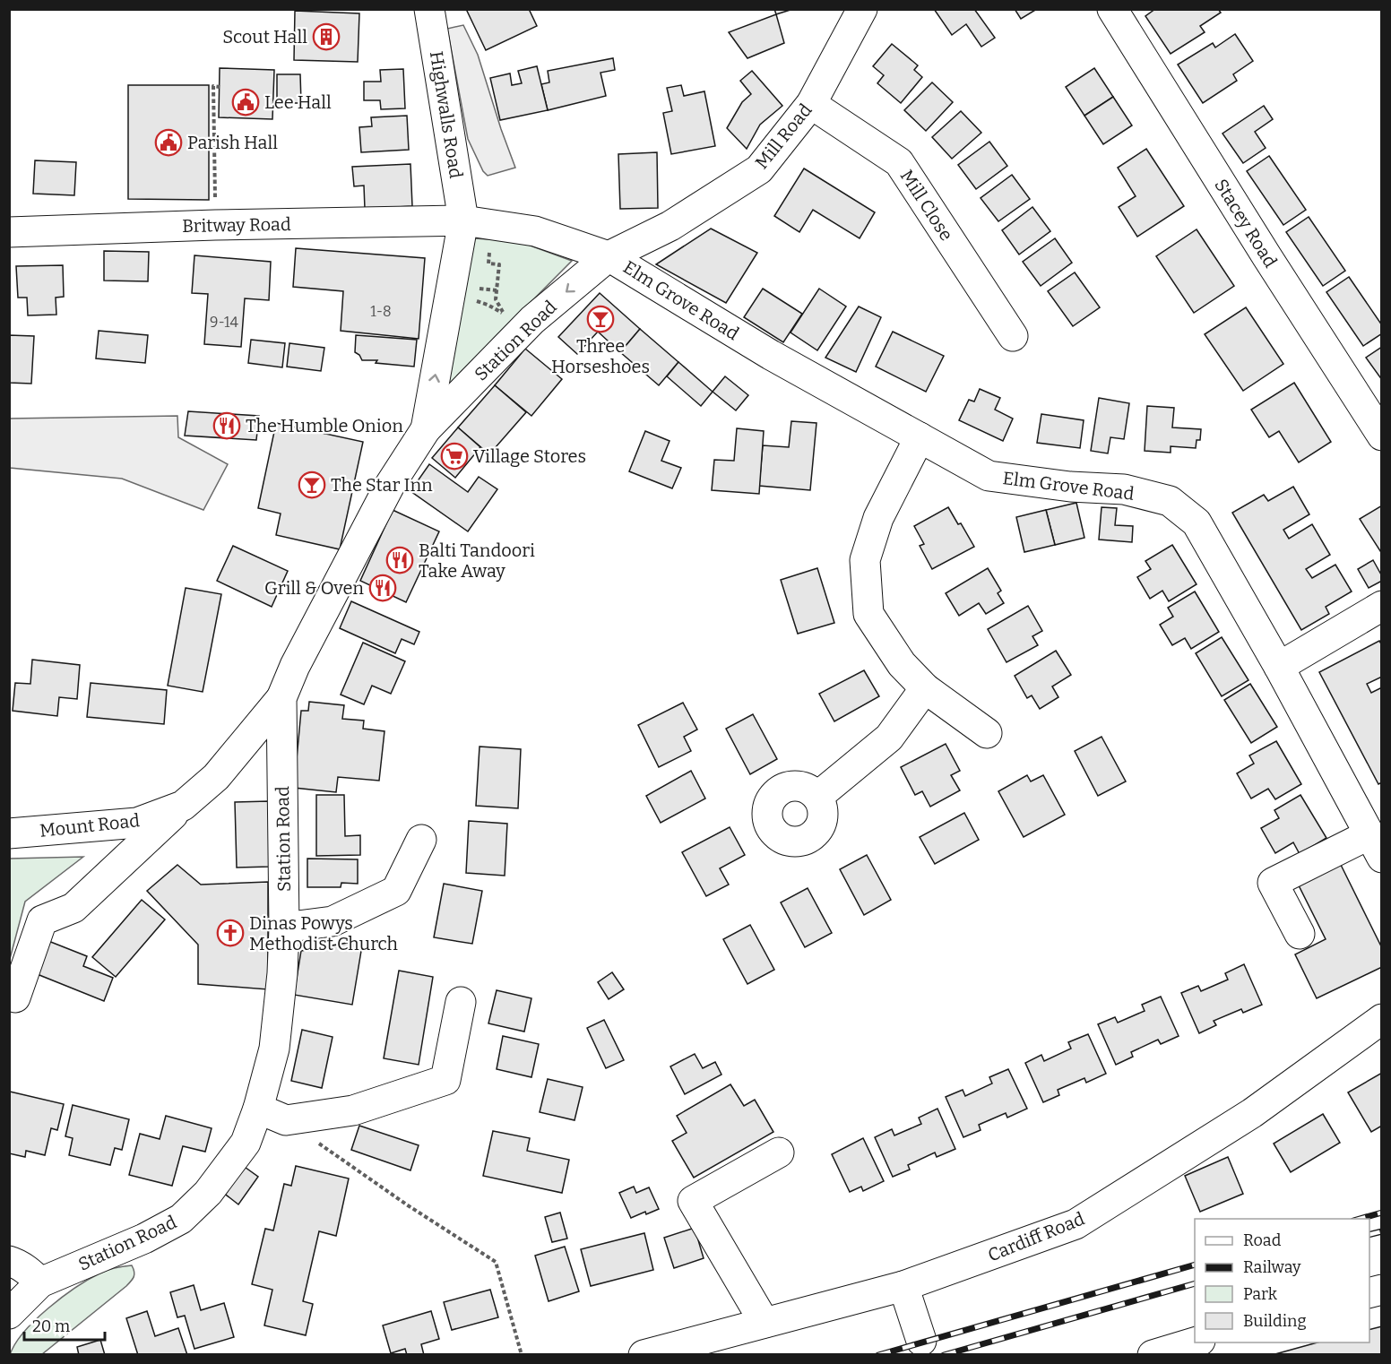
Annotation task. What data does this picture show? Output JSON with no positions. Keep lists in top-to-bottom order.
{
  "streets": {
    "street": [
      "Highwalls Road",
      "Mill Road",
      "Mill Close",
      "Stacey Road",
      "Britway Road",
      "Elm Grove Road",
      "Station Road",
      "Mount Road",
      "Cardiff Road"
    ]
  },
  "crossings": [
    ["Highwalls Road", "Britway Road"],
    ["Highwalls Road", "Station Road"],
    ["Mill Road", "Mill Close"],
    ["Mill Road", "Elm Grove Road"],
    ["Mill Road", "Station Road"],
    ["Britway Road", "Elm Grove Road"],
    ["Britway Road", "Station Road"],
    ["Elm Grove Road", "Station Road"],
    ["Station Road", "Mount Road"]
  ],
  "places": {
    "building": ["Scout Hall"],
    "public building": ["Lee Hall", "Parish Hall"],
    "bar": ["Three Horseshoes", "The Star Inn"],
    "restaurant": ["The Humble Onion", "Balti Tandoori Take Away", "Grill & Oven"],
    "supermarket": ["Village Stores"],
    "church": ["Dinas Powys Methodist Church"]
  },
  "house_numbers": ["1-8", "9-14"],
  "legend": [
    "Road",
    "Railway",
    "Park",
    "Building"
  ],
  "scale_bar": "20 m"
}
